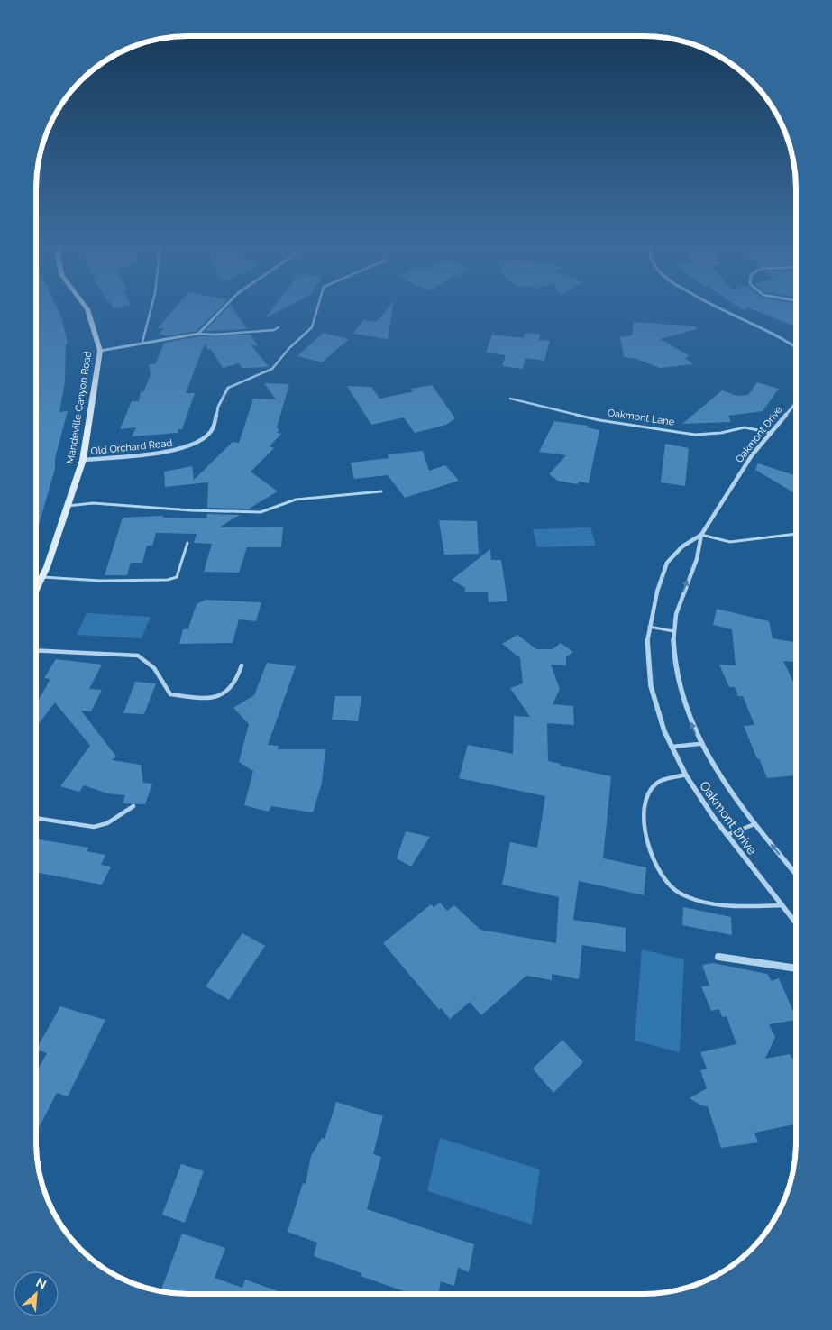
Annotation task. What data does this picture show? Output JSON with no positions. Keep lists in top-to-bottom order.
{
  "streets": {
    "street": ["Mandeville Canyon Road", "Oakmont Drive", "Old Orchard Road"],
    "lane": ["Oakmont Lane"]
  },
  "crossings": [
    ["Mandeville Canyon Road", "Old Orchard Road"],
    ["Oakmont Lane", "Oakmont Drive"]
  ],
  "north": "top right"
}
